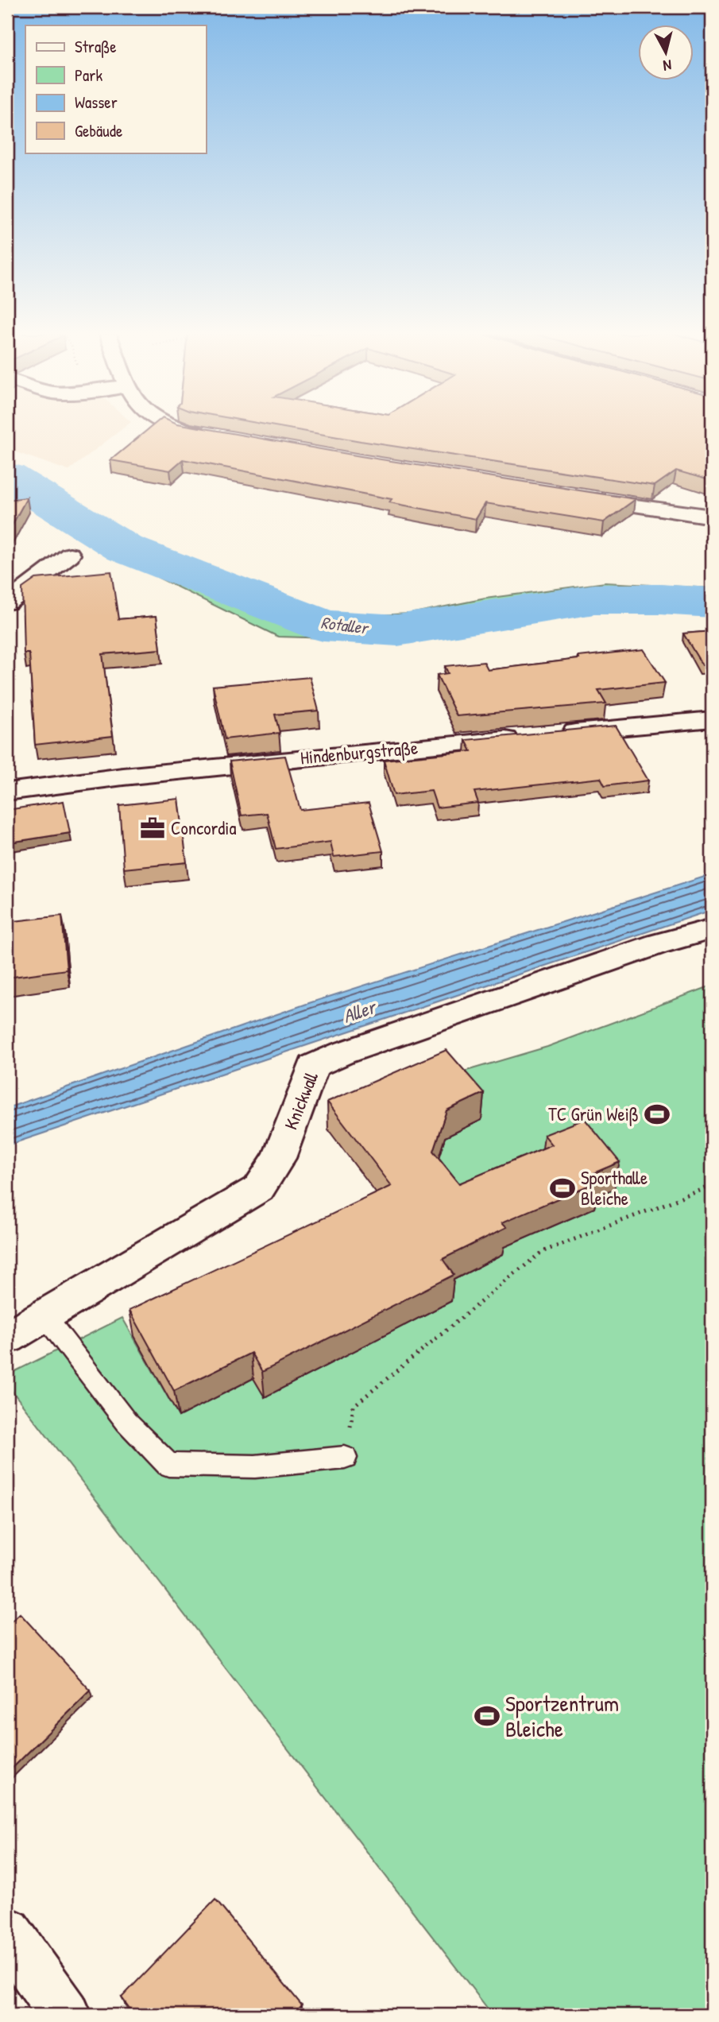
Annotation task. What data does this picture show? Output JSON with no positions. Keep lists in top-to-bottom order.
{
  "streets": {
    "street": ["Hindenburgstraße", "Knickwall"]
  },
  "water": ["Rotaller", "Aller"],
  "places": {
    "office": ["Concordia"],
    "sports": ["TC Grün Weiß", "Sporthalle Bleiche", "Sportzentrum Bleiche"]
  },
  "legend": [
    "Straße",
    "Park",
    "Wasser",
    "Gebäude"
  ],
  "north": "bottom"
}
